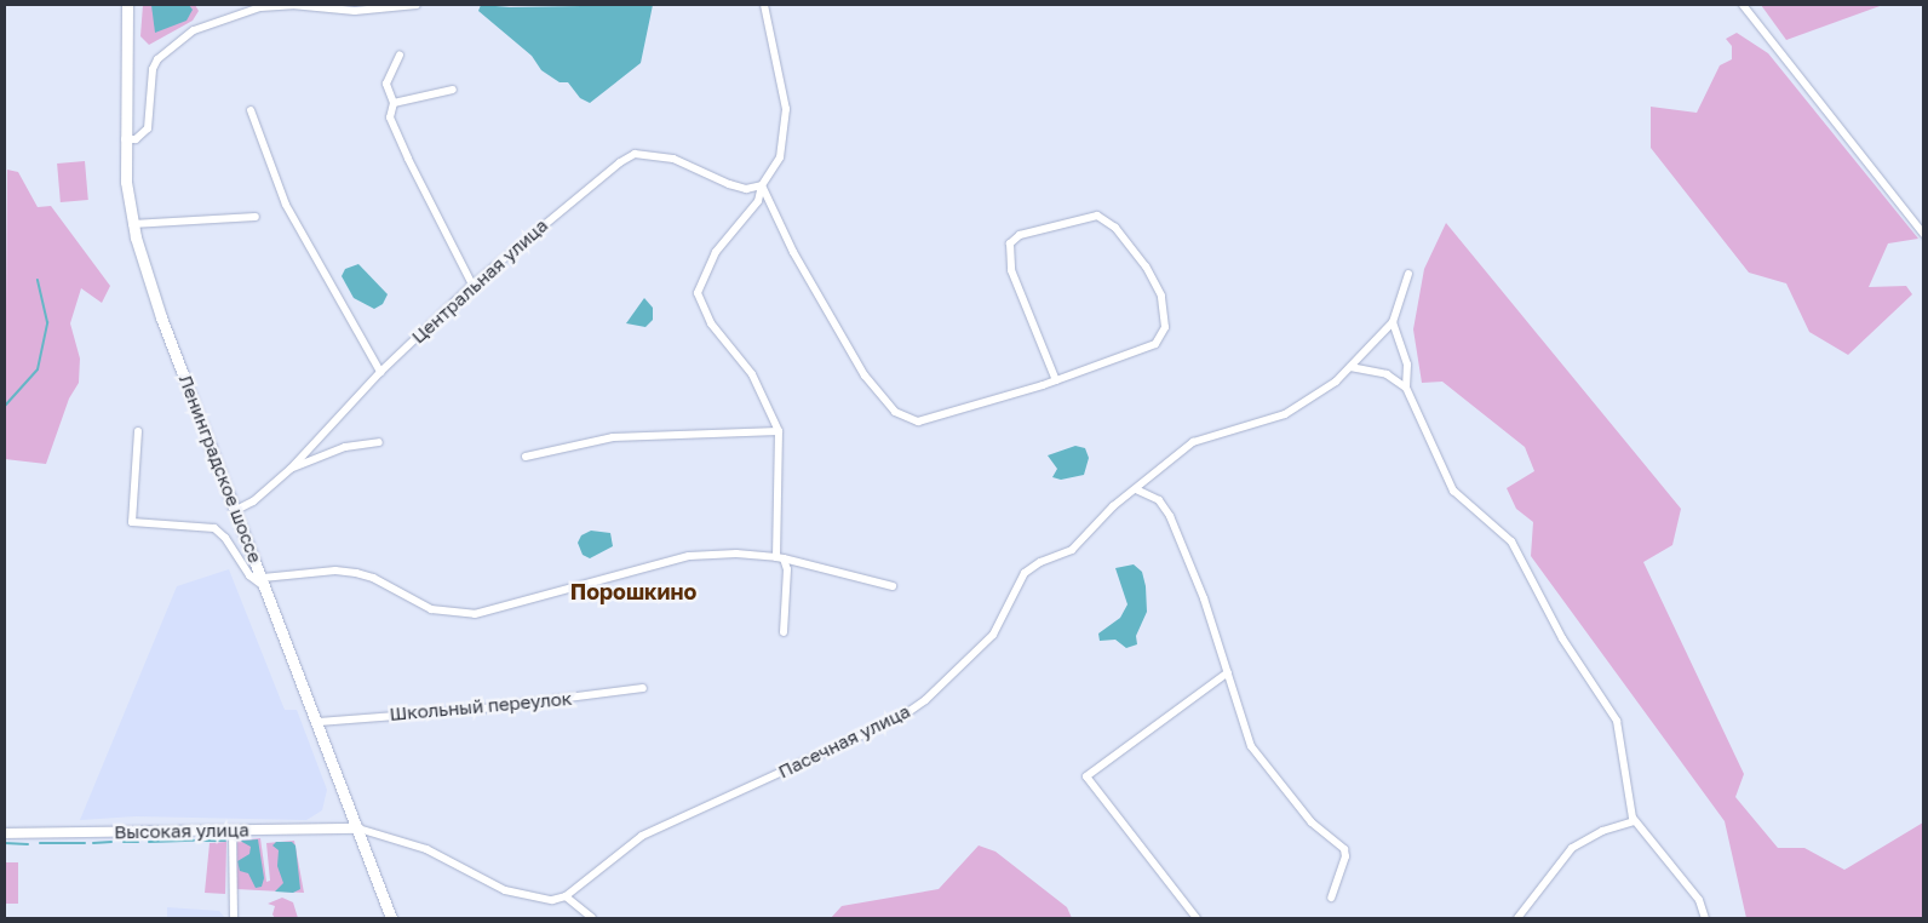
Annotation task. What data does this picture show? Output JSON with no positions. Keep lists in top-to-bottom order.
{
  "streets": {
    "main road": ["Ленинградское шоссе"],
    "street": [
      "Центральная улица",
      "Школьный переулок",
      "Пасечная улица",
      "Высокая улица"
    ]
  },
  "crossings": [
    ["Центральная улица", "Ленинградское шоссе"],
    ["Ленинградское шоссе", "Школьный переулок"],
    ["Ленинградское шоссе", "Высокая улица"]
  ],
  "districts": ["Порошкино"]
}
